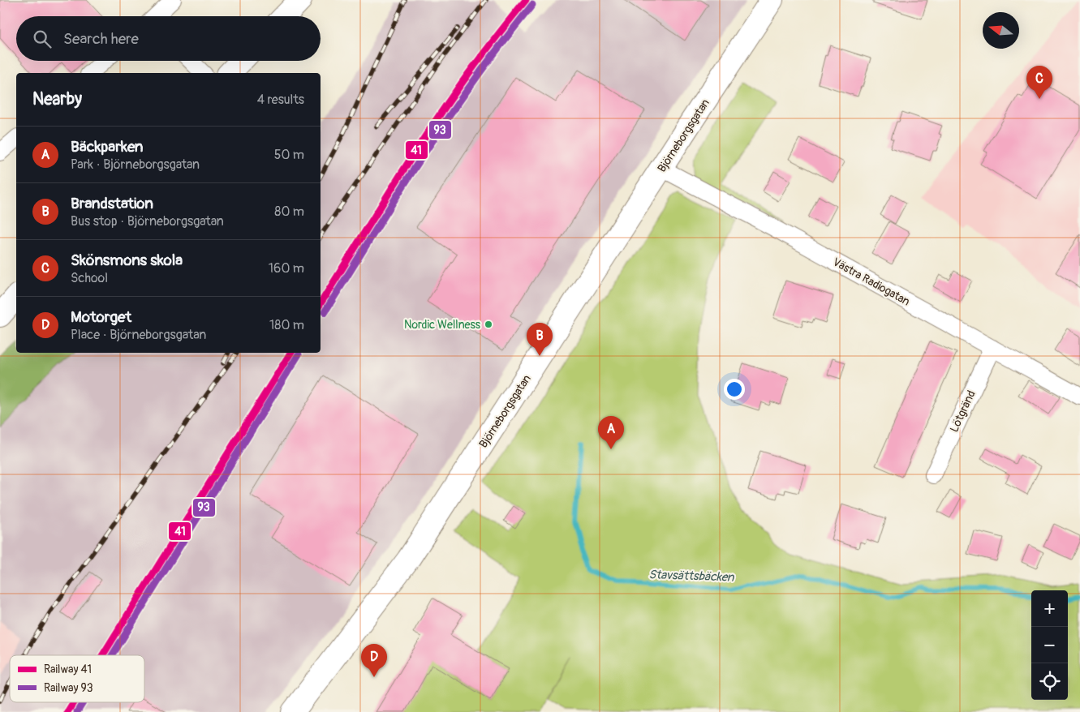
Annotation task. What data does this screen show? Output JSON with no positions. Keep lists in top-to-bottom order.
{
  "streets": {
    "main road": ["Björneborgsgatan"],
    "street": ["Västra Radiogatan", "Lötgränd"]
  },
  "crossings": [
    ["Björneborgsgatan", "Västra Radiogatan"],
    ["Västra Radiogatan", "Lötgränd"]
  ],
  "water": ["Stavsättsbäcken"],
  "places": ["Nordic Wellness"],
  "lines": ["rail line 41", "rail line 93"],
  "legend": ["Railway 41", "Railway 93"],
  "north": "left",
  "page": {
    "search": "Search here",
    "pins": [
      "C",
      "B",
      "A",
      "D"
    ],
    "heading": ["Nearby", "4 results"],
    "list": [
      {
        "mark": "A",
        "name": "Bäckparken",
        "note": "Park · Björneborgsgatan",
        "value": "50 m"
      },
      {
        "mark": "B",
        "name": "Brandstation",
        "note": "Bus stop · Björneborgsgatan",
        "value": "80 m"
      },
      {
        "mark": "C",
        "name": "Skönsmons skola",
        "note": "School",
        "value": "160 m"
      },
      {
        "mark": "D",
        "name": "Motorget",
        "note": "Place · Björneborgsgatan",
        "value": "180 m"
      }
    ],
    "map_buttons": ["+", "−"]
  }
}
